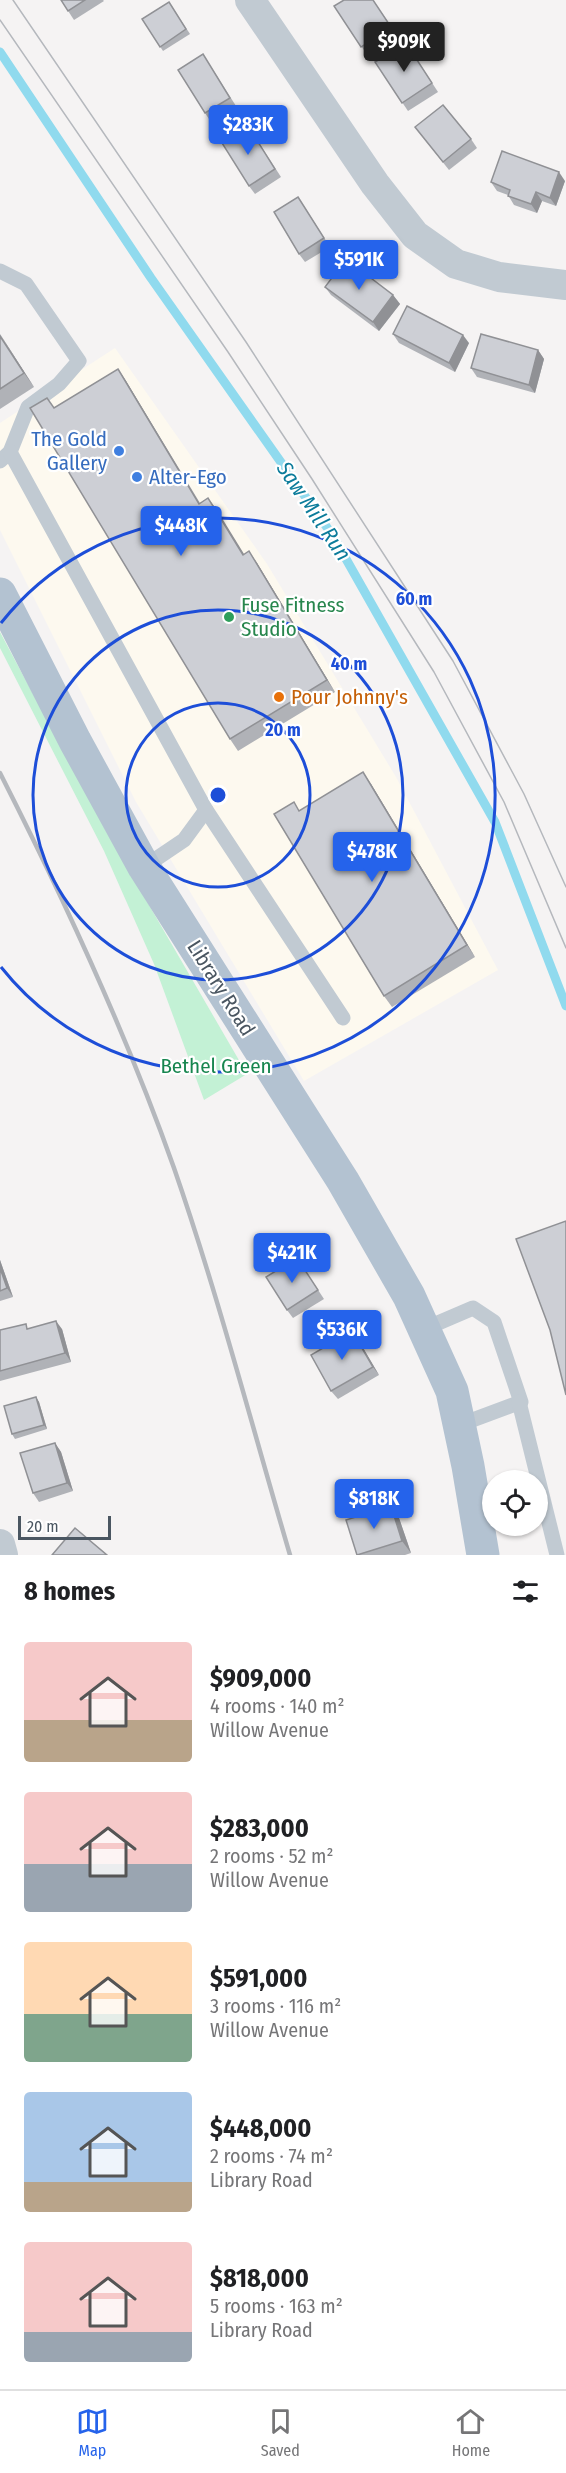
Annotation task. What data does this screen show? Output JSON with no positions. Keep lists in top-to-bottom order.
{
  "streets": {
    "main road": ["Library Road"]
  },
  "water": ["Saw Mill Run"],
  "parks": ["Bethel Green"],
  "places": [
    "The Gold Gallery",
    "Alter-Ego",
    "Fuse Fitness Studio",
    "Pour Johnny's"
  ],
  "scale_bar": "20 m",
  "page": {
    "price": [
      "$909K",
      "$283K",
      "$591K",
      "$448K",
      "$478K",
      "$421K",
      "$536K",
      "$818K"
    ],
    "scale": "20 m",
    "heading": "8 homes",
    "list": [
      {
        "name": "$909,000",
        "note": "4 rooms · 140 m² · Willow Avenue"
      },
      {
        "name": "$283,000",
        "note": "2 rooms · 52 m² · Willow Avenue"
      },
      {
        "name": "$591,000",
        "note": "3 rooms · 116 m² · Willow Avenue"
      },
      {
        "name": "$448,000",
        "note": "2 rooms · 74 m² · Library Road"
      },
      {
        "name": "$818,000",
        "note": "5 rooms · 163 m² · Library Road"
      }
    ],
    "tabs": ["Map", "Saved", "Home"]
  },
  "rings": ["60 m", "40 m", "20 m"]
}
